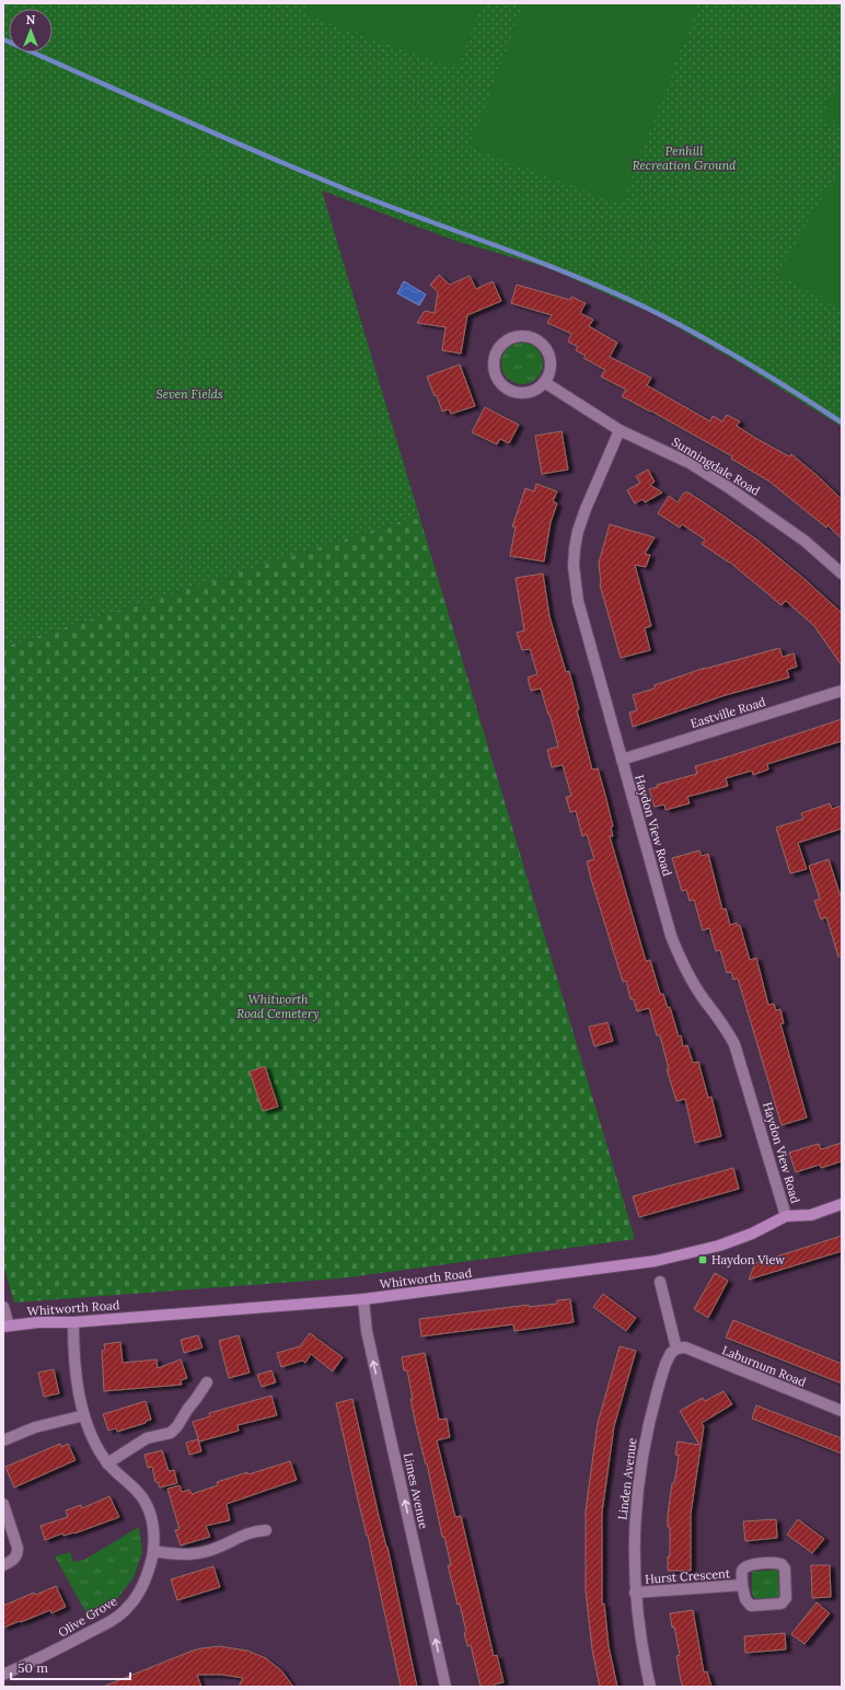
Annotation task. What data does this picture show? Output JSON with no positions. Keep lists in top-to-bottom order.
{
  "streets": {
    "main road": ["Whitworth Road"],
    "street": [
      "Sunningdale Road",
      "Eastville Road",
      "Haydon View Road",
      "Laburnum Road",
      "Linden Avenue",
      "Limes Avenue",
      "Hurst Crescent",
      "Olive Grove"
    ]
  },
  "crossings": [
    ["Sunningdale Road", "Haydon View Road"],
    ["Eastville Road", "Haydon View Road"],
    ["Haydon View Road", "Whitworth Road"],
    ["Whitworth Road", "Limes Avenue"],
    ["Whitworth Road", "Olive Grove"],
    ["Laburnum Road", "Linden Avenue"],
    ["Linden Avenue", "Hurst Crescent"]
  ],
  "one_way": ["Limes Avenue"],
  "parks": ["Penhill Recreation Ground", "Seven Fields", "Whitworth Road Cemetery"],
  "places": {
    "transit": ["Haydon View"]
  },
  "scale_bar": "50 m",
  "north": "top"
}
